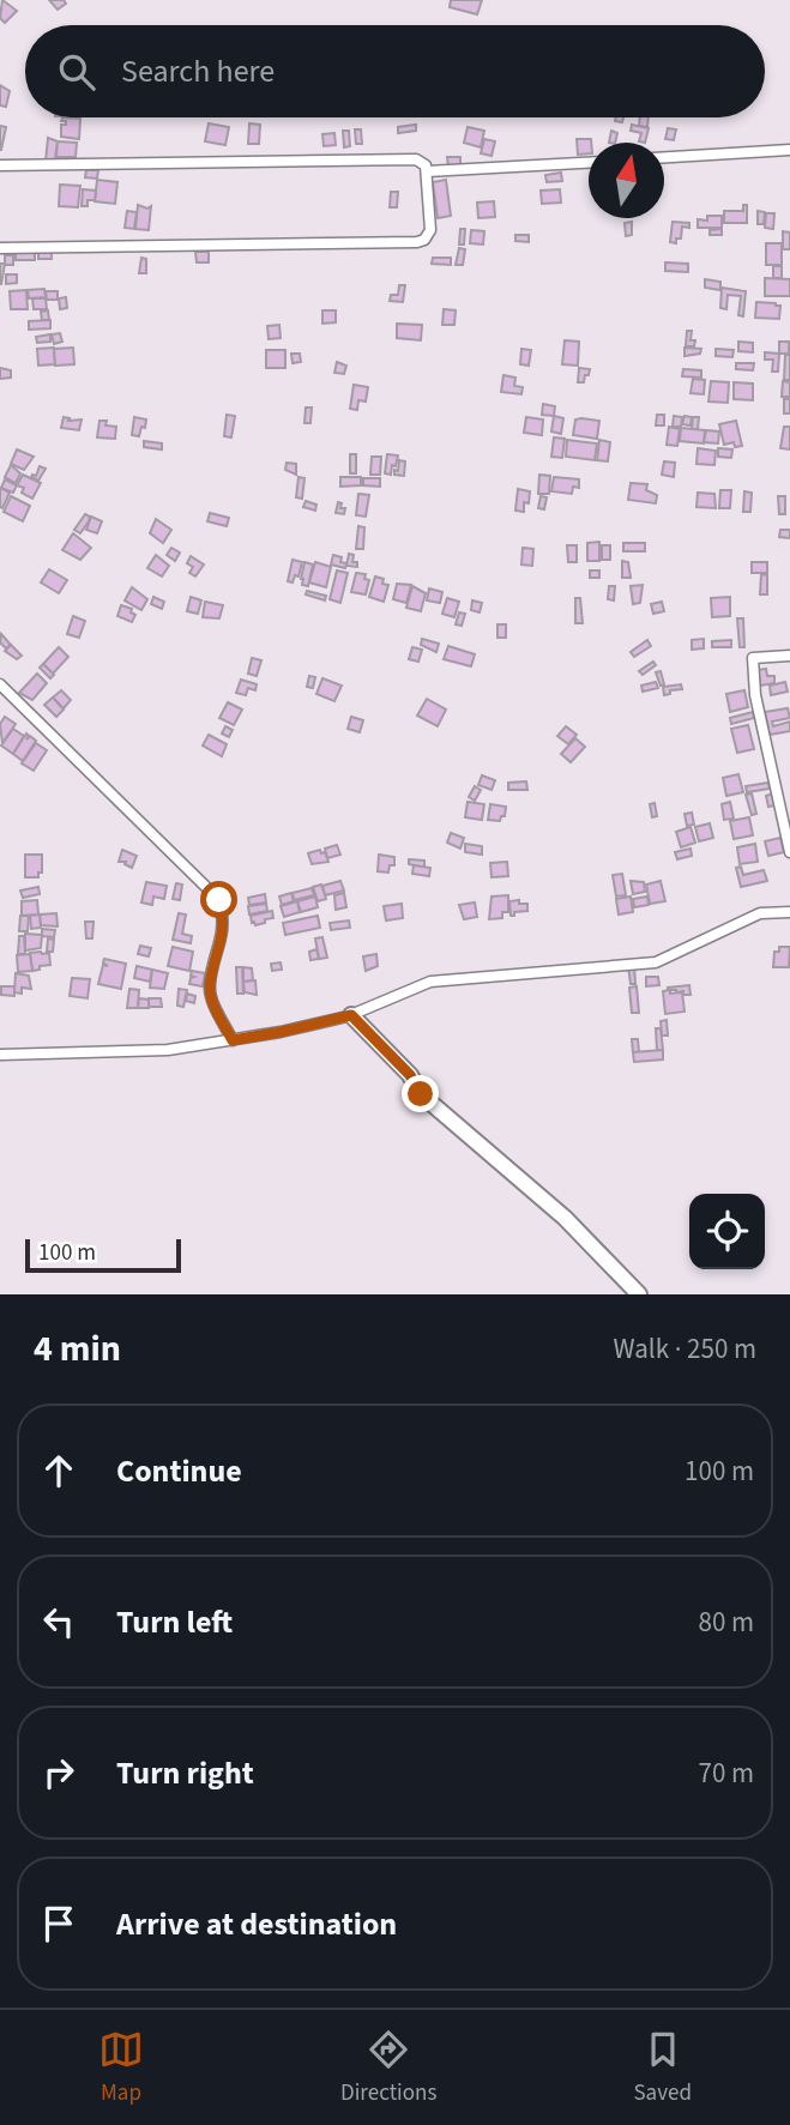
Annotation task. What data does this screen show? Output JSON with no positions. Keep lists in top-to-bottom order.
{
  "scale_bar": "100 m",
  "north": "top",
  "page": {
    "search": "Search here",
    "scale": "100 m",
    "heading": ["4 min", "Walk · 250 m"],
    "list": [
      ["Continue", "100 m"],
      ["Turn left", "80 m"],
      ["Turn right", "70 m"],
      "Arrive at destination"
    ],
    "nav": ["Map", "Directions", "Saved"]
  }
}
